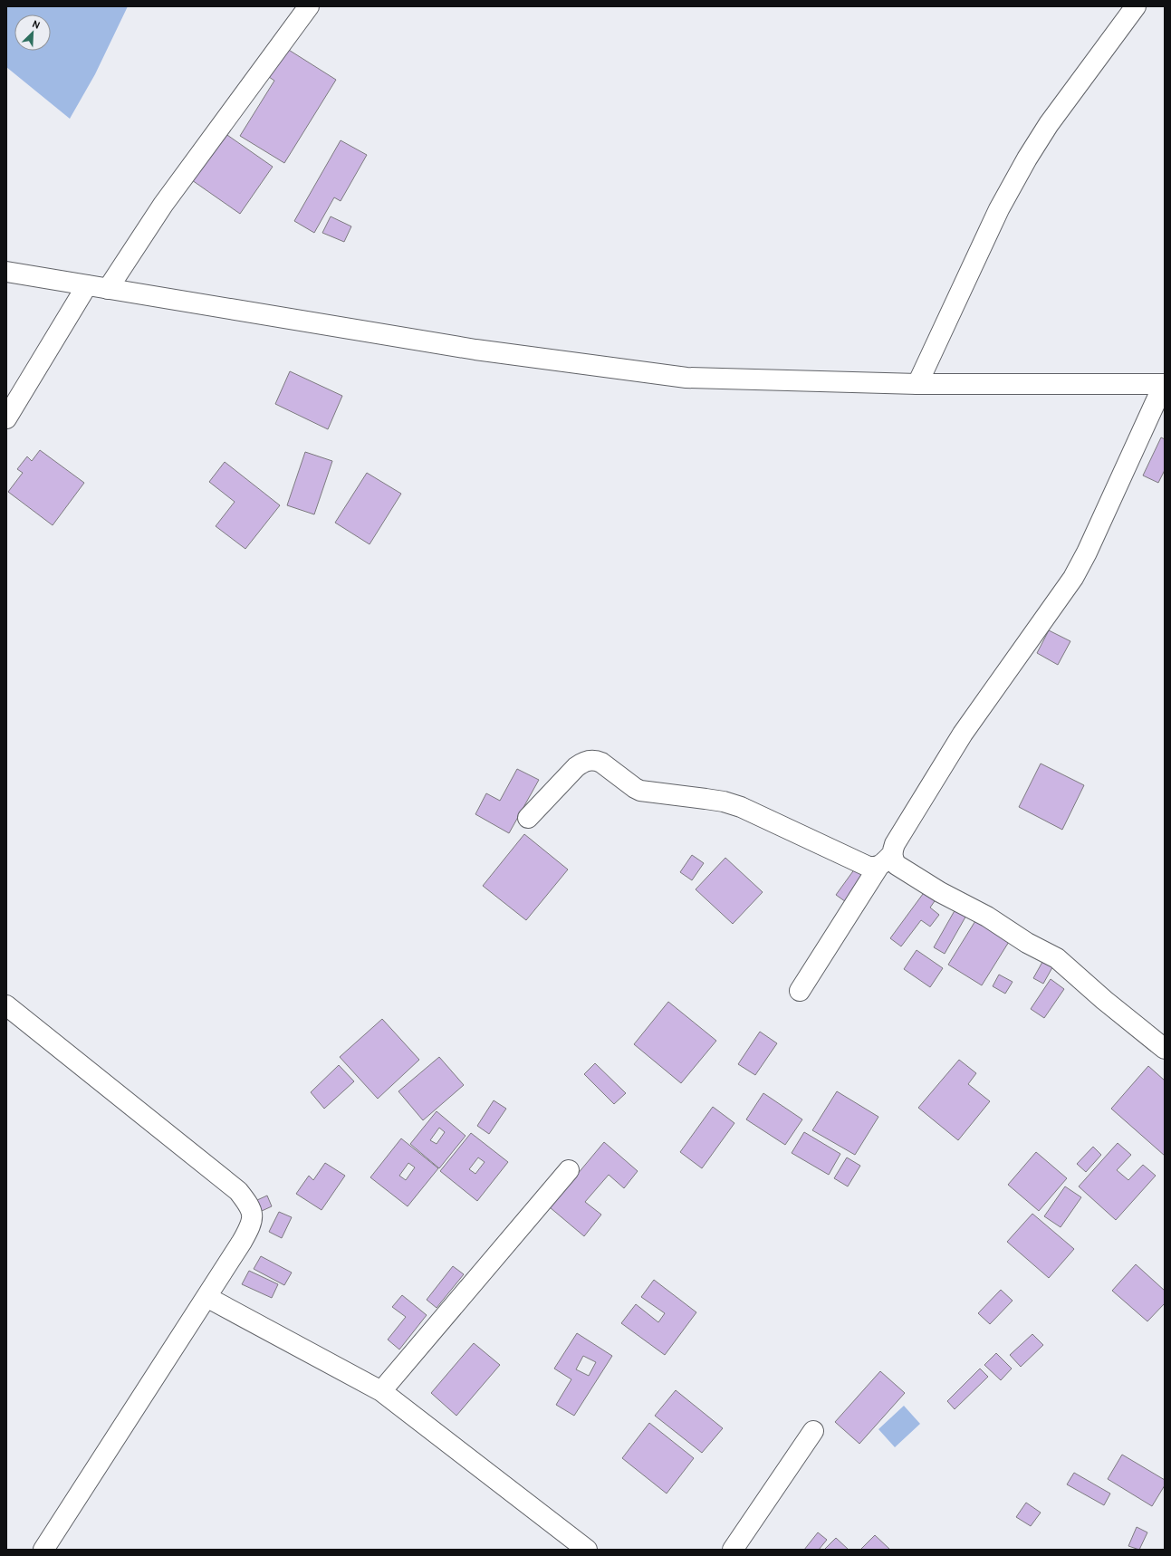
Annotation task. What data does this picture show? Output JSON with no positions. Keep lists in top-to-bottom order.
{
  "north": "top right"
}
